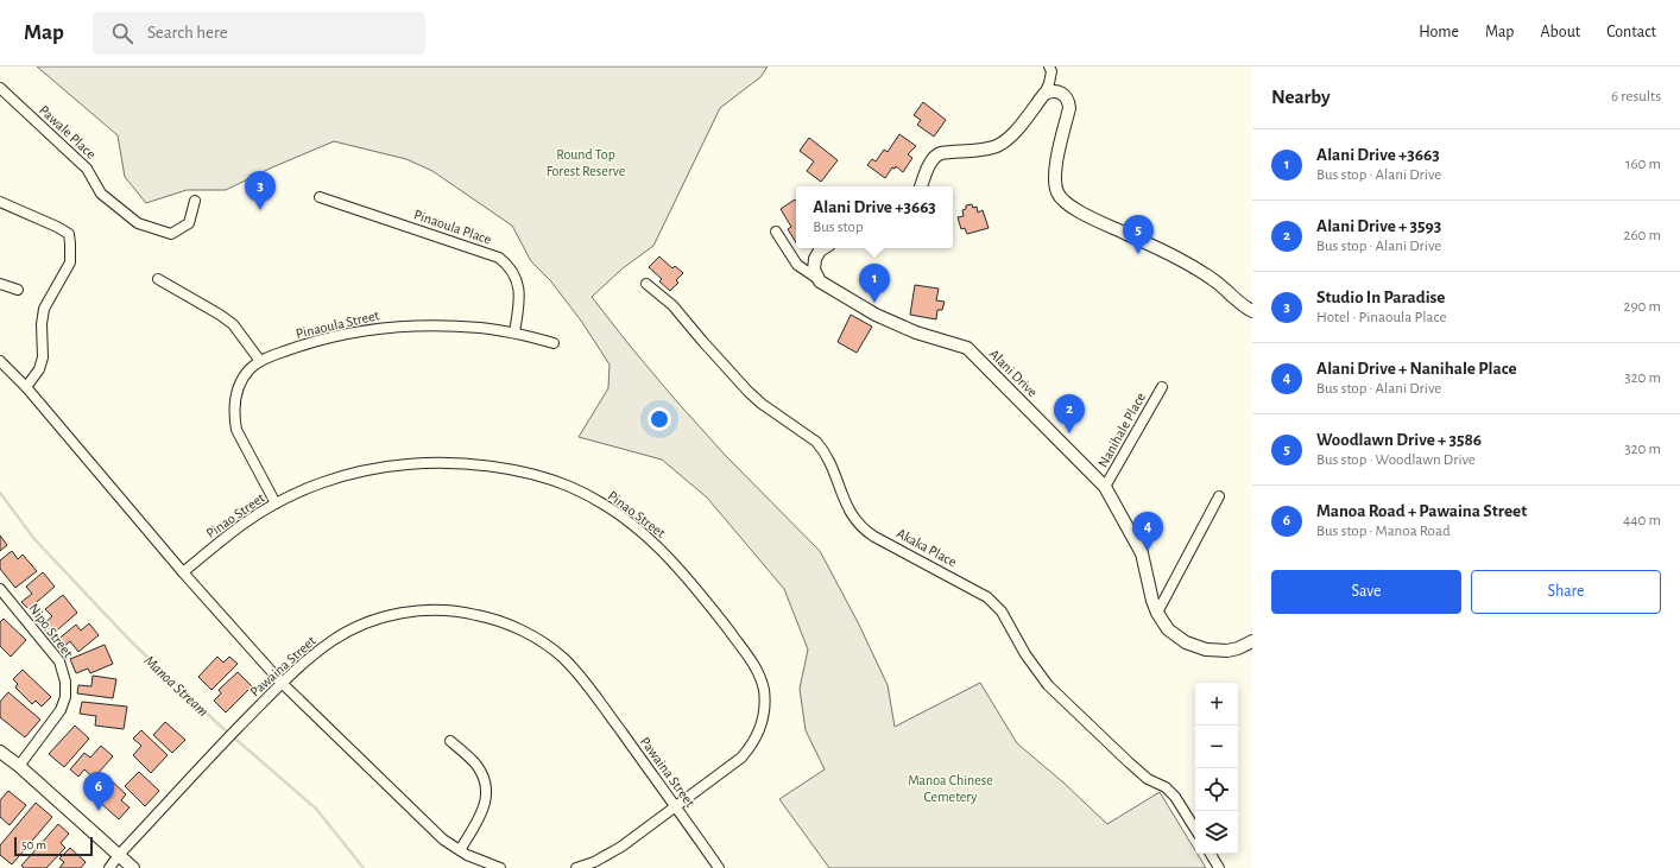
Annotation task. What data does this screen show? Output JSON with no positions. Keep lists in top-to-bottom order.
{
  "streets": {
    "street": [
      "Pawale Place",
      "Pinaoula Place",
      "Pinaoula Street",
      "Alani Drive",
      "Nanihale Place",
      "Pinao Street",
      "Akaka Place",
      "Nipo Street",
      "Pawaina Street"
    ]
  },
  "crossings": [
    ["Pinaoula Place", "Pinaoula Street"],
    ["Pinaoula Street", "Pinao Street"],
    ["Alani Drive", "Nanihale Place"],
    ["Pinao Street", "Pawaina Street"]
  ],
  "water": ["Manoa Stream"],
  "parks": ["Round Top Forest Reserve", "Manoa Chinese Cemetery"],
  "scale_bar": "50 m",
  "page": {
    "header": "Map",
    "search": "Search here",
    "nav": [
      "Home",
      "Map",
      "About",
      "Contact"
    ],
    "heading": ["Nearby", "6 results"],
    "list": [
      {
        "mark": "1",
        "name": "Alani Drive +3663",
        "note": "Bus stop · Alani Drive",
        "value": "160 m"
      },
      {
        "mark": "2",
        "name": "Alani Drive + 3593",
        "note": "Bus stop · Alani Drive",
        "value": "260 m"
      },
      {
        "mark": "3",
        "name": "Studio In Paradise",
        "note": "Hotel · Pinaoula Place",
        "value": "290 m"
      },
      {
        "mark": "4",
        "name": "Alani Drive + Nanihale Place",
        "note": "Bus stop · Alani Drive",
        "value": "320 m"
      },
      {
        "mark": "5",
        "name": "Woodlawn Drive + 3586",
        "note": "Bus stop · Woodlawn Drive",
        "value": "320 m"
      },
      {
        "mark": "6",
        "name": "Manoa Road + Pawaina Street",
        "note": "Bus stop · Manoa Road",
        "value": "440 m"
      }
    ],
    "pins": [
      "3",
      "5",
      "1",
      "2",
      "4",
      "6"
    ],
    "popup": ["Alani Drive +3663", "Bus stop"],
    "buttons": ["Save", "Share"],
    "map_buttons": ["+", "−"],
    "scale": "50 m"
  }
}
